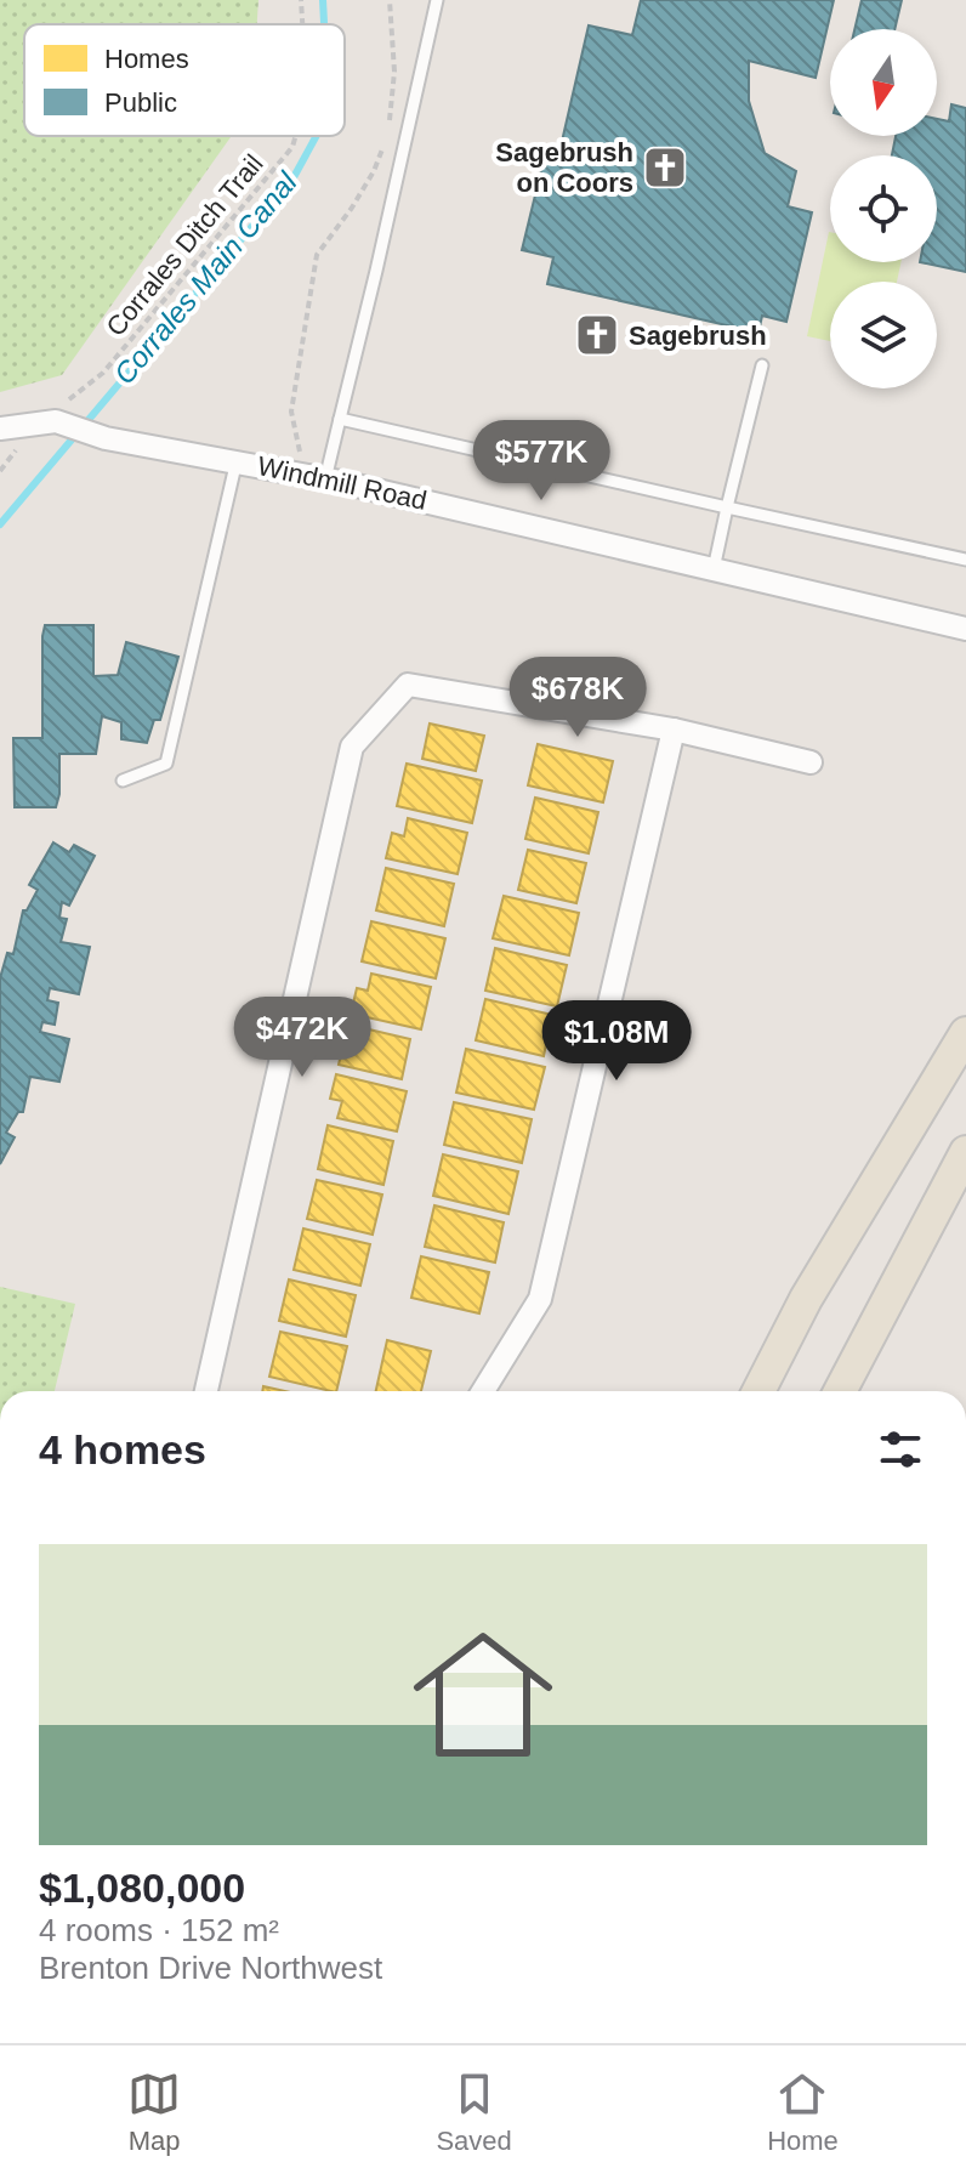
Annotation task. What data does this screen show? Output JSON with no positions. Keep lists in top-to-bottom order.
{
  "streets": {
    "street": ["Windmill Road"],
    "path": ["Corrales Ditch Trail"]
  },
  "crossings": [
    ["Corrales Ditch Trail", "Windmill Road"]
  ],
  "water": ["Corrales Main Canal"],
  "places": {
    "church": ["Sagebrush on Coors", "Sagebrush"]
  },
  "legend": ["Homes", "Public"],
  "north": "bottom",
  "page": {
    "price": [
      "$577K",
      "$678K",
      "$472K",
      "$1.08M"
    ],
    "heading": "4 homes",
    "list": [
      {
        "name": "$1,080,000",
        "note": "4 rooms · 152 m² · Brenton Drive Northwest"
      }
    ],
    "tabs": ["Map", "Saved", "Home"]
  }
}
